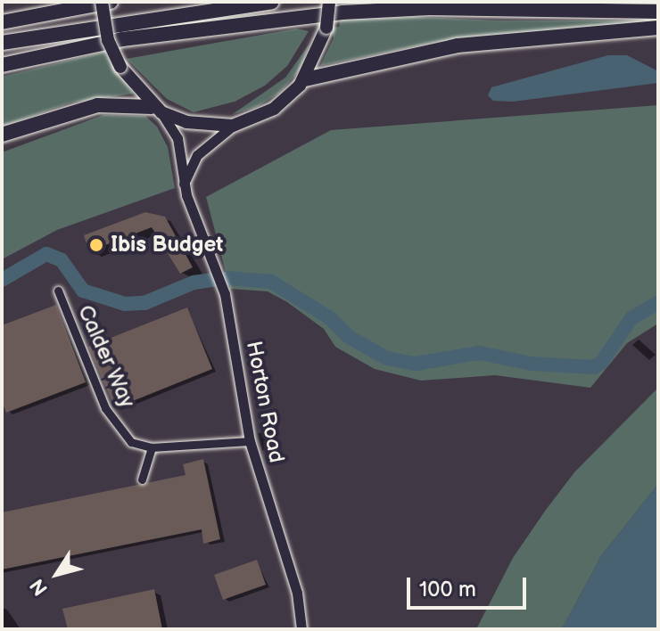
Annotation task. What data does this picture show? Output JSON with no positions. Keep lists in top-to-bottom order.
{
  "streets": {
    "street": ["Calder Way", "Horton Road"]
  },
  "places": ["Ibis Budget"],
  "scale_bar": "100 m",
  "north": "bottom left"
}
